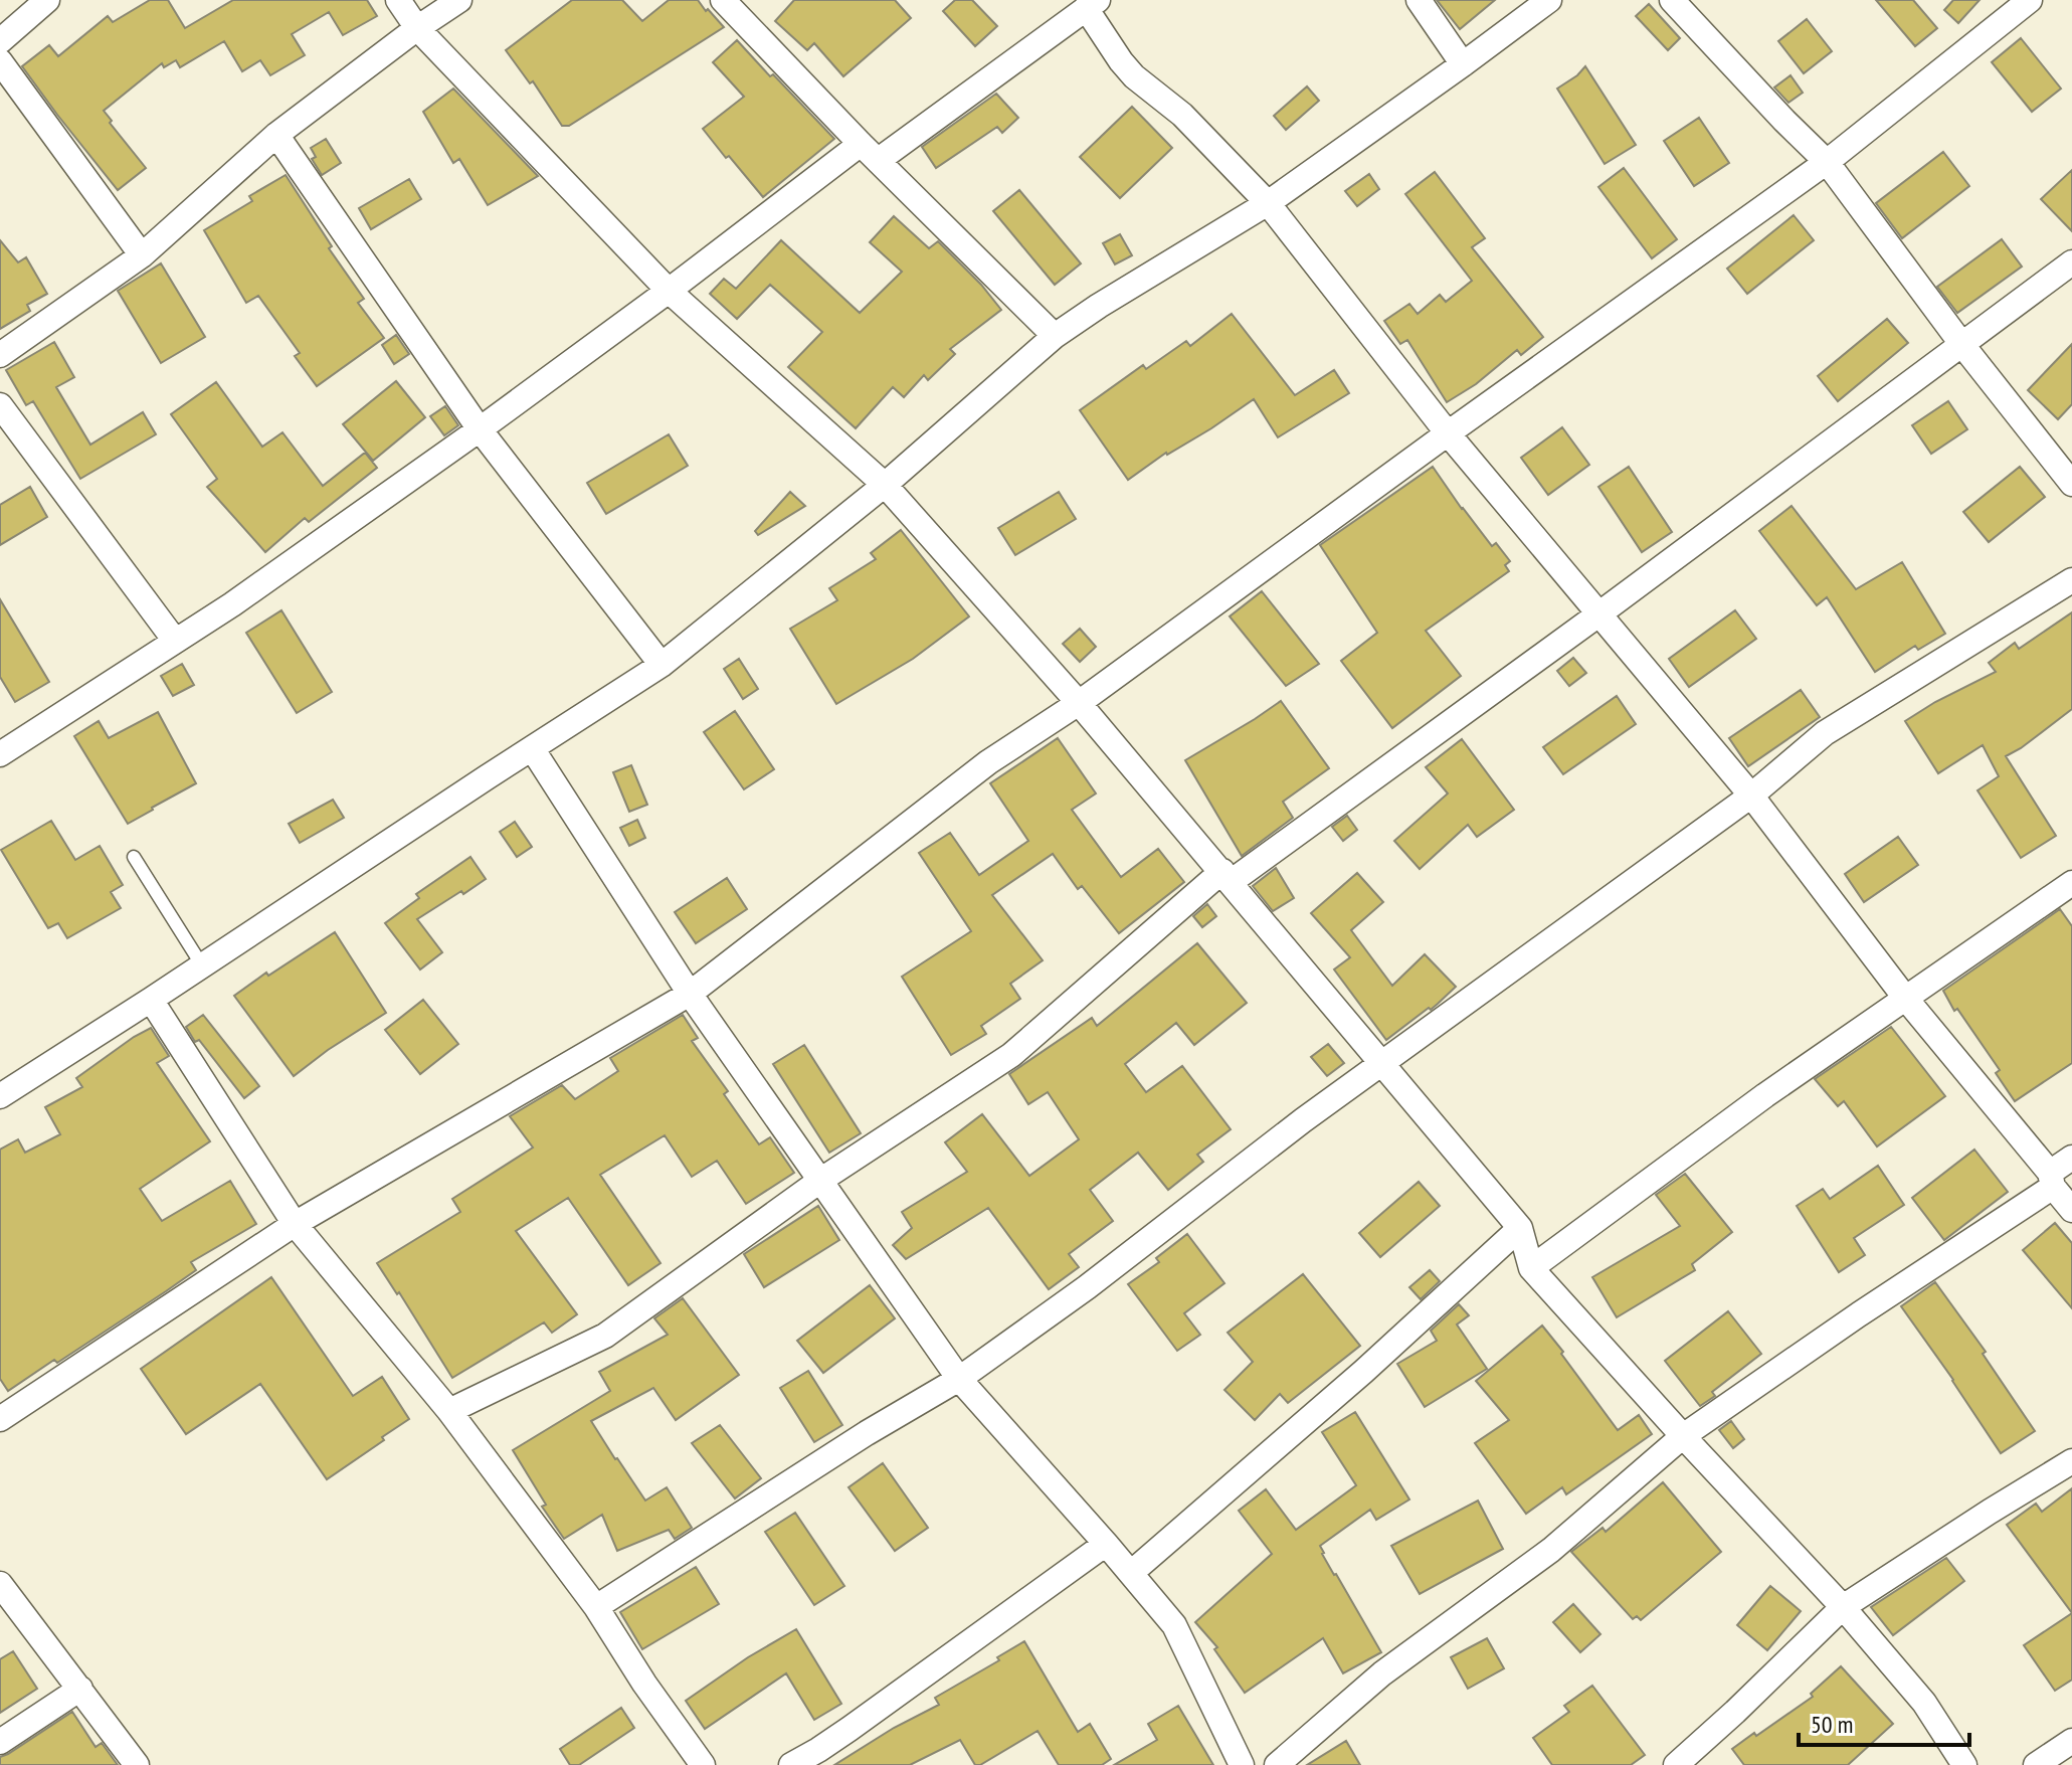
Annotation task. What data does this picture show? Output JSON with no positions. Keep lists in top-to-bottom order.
{
  "scale_bar": "50 m"
}
